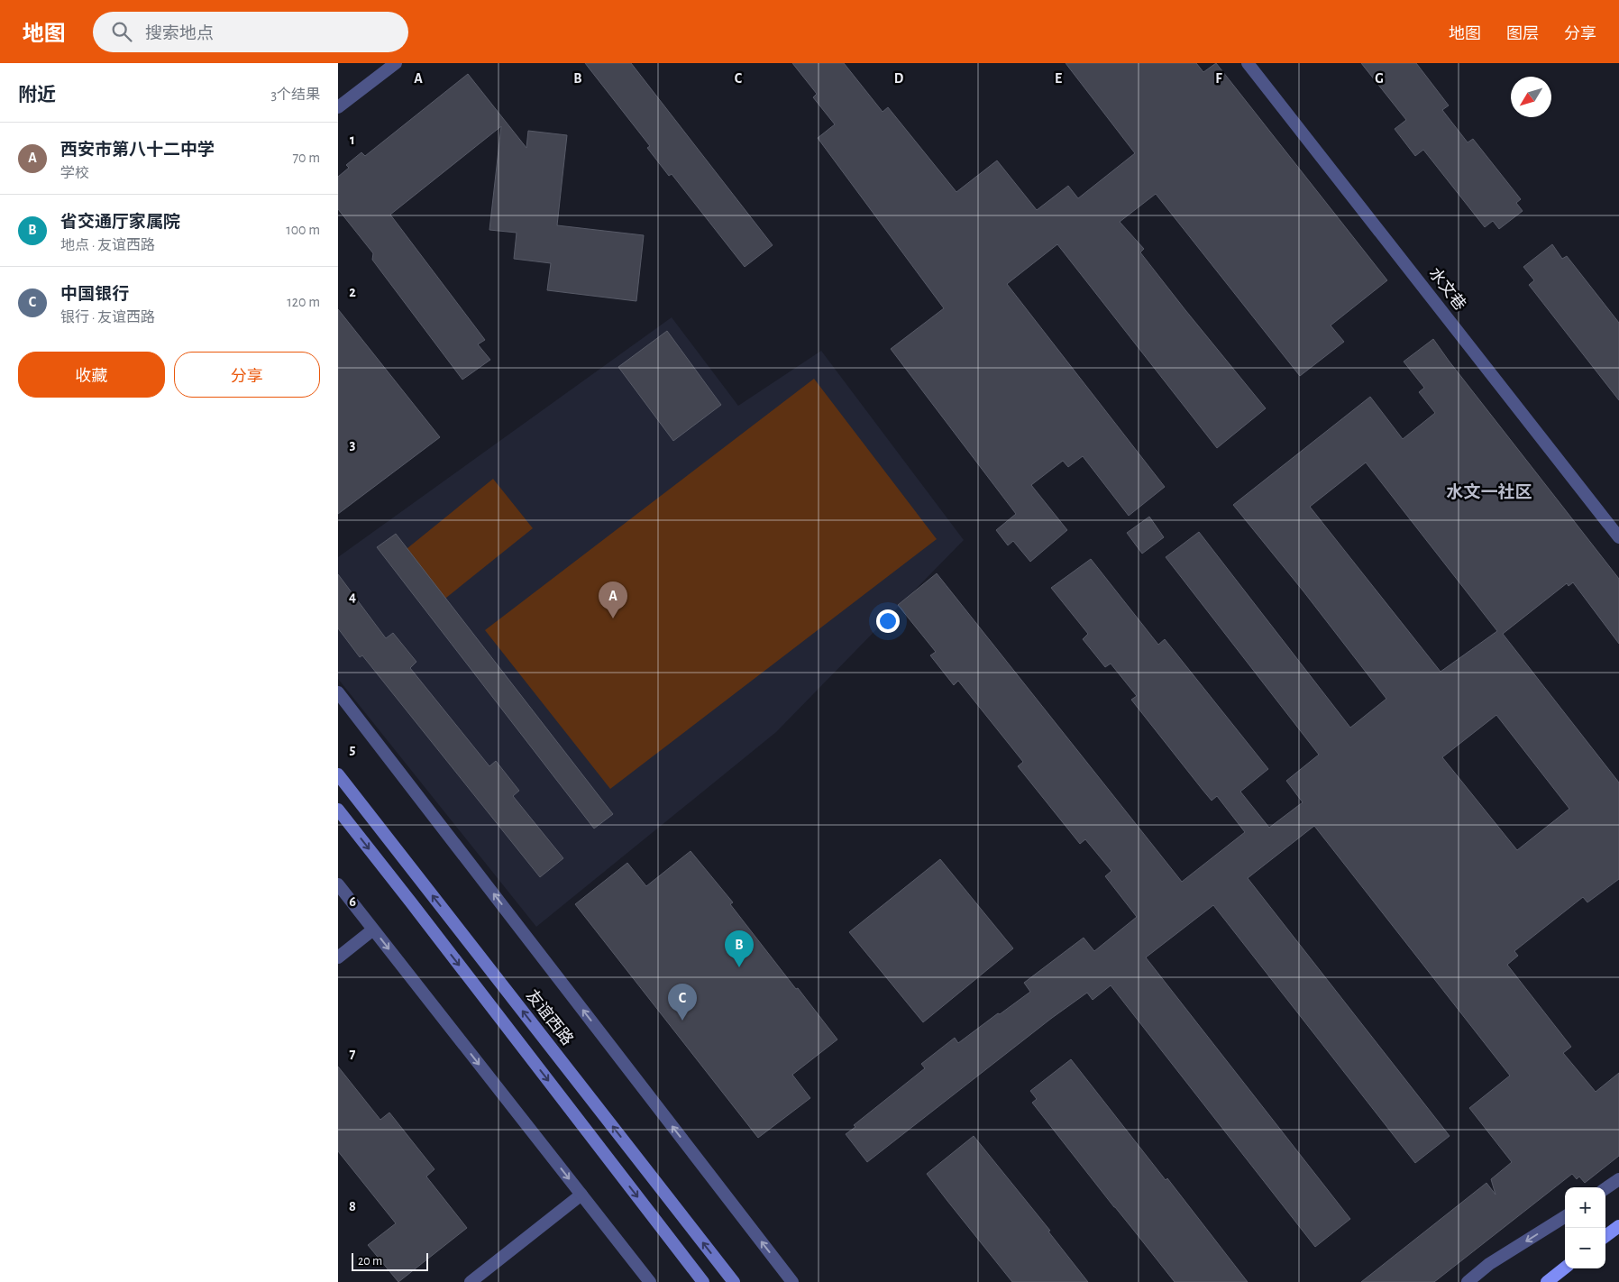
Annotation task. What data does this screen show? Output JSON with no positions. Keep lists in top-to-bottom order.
{
  "streets": {
    "main road": ["友谊西路"],
    "street": ["水文巷"]
  },
  "districts": ["水文一社区"],
  "scale_bar": "20 m",
  "north": "bottom left",
  "page": {
    "header": "地图",
    "search": "搜索地点",
    "nav": ["地图", "图层", "分享"],
    "heading": ["附近", "3个结果"],
    "list": [
      {
        "mark": "A",
        "name": "西安市第八十二中学",
        "note": "学校",
        "value": "70 m"
      },
      {
        "mark": "B",
        "name": "省交通厅家属院",
        "note": "地点 · 友谊西路",
        "value": "100 m"
      },
      {
        "mark": "C",
        "name": "中国银行",
        "note": "银行 · 友谊西路",
        "value": "120 m"
      }
    ],
    "buttons": ["收藏", "分享"],
    "pins": ["A", "B", "C"],
    "map_buttons": ["+", "−"],
    "scale": "20 m"
  },
  "grid": {
    "columns": [
      "A",
      "B",
      "C",
      "D",
      "E",
      "F",
      "G"
    ],
    "rows": [
      "1",
      "2",
      "3",
      "4",
      "5",
      "6",
      "7",
      "8"
    ]
  }
}
